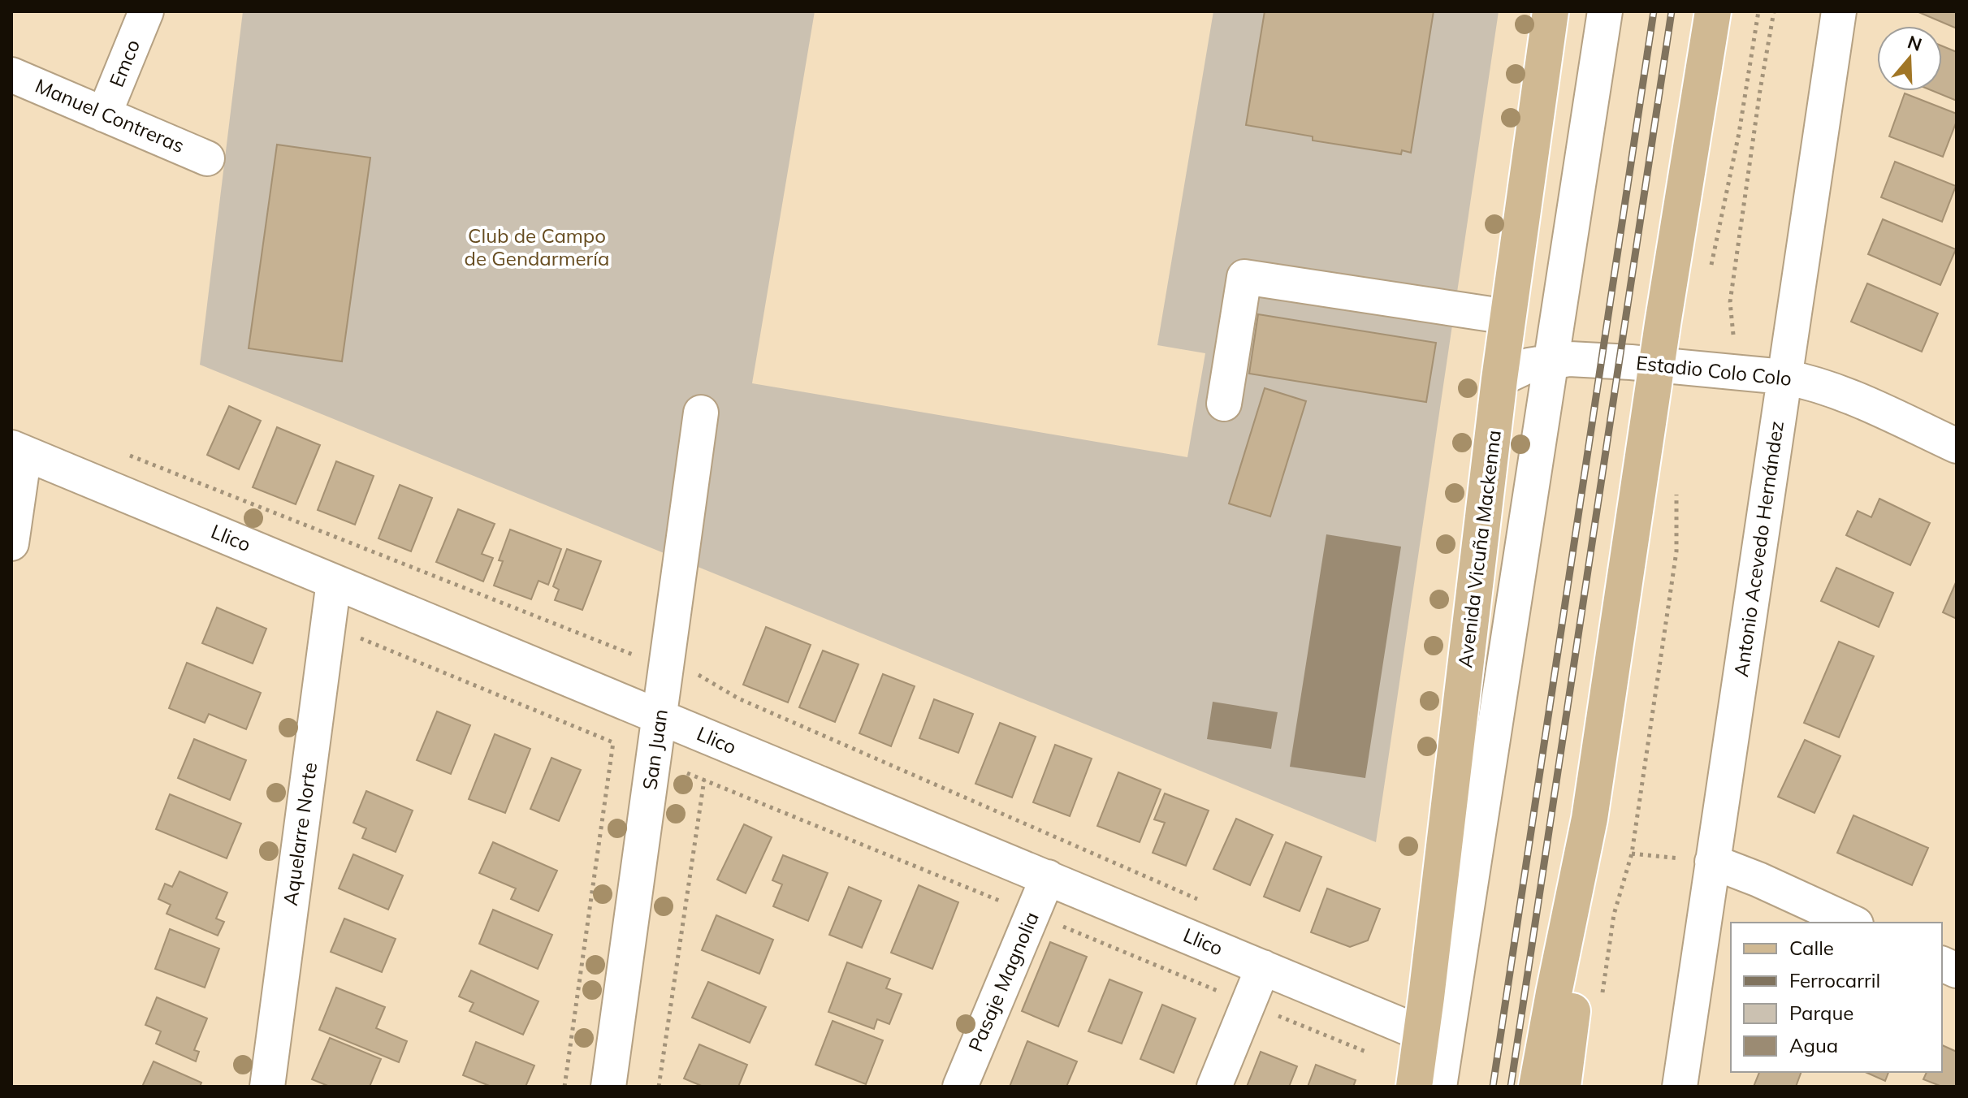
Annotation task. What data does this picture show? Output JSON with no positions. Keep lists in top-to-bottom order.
{
  "streets": {
    "main road": ["Avenida Vicuña Mackenna"],
    "street": [
      "Emco",
      "Manuel Contreras",
      "Estadio Colo Colo",
      "Llico",
      "Antonio Acevedo Hernández",
      "San Juan",
      "Aquelarre Norte",
      "Pasaje Magnolia"
    ]
  },
  "crossings": [
    ["Emco", "Manuel Contreras"],
    ["Estadio Colo Colo", "Avenida Vicuña Mackenna"],
    ["Estadio Colo Colo", "Antonio Acevedo Hernández"],
    ["Llico", "Avenida Vicuña Mackenna"],
    ["Llico", "San Juan"],
    ["Llico", "Aquelarre Norte"],
    ["Llico", "Pasaje Magnolia"]
  ],
  "parks": ["Club de Campo de Gendarmería"],
  "legend": [
    "Calle",
    "Ferrocarril",
    "Parque",
    "Agua"
  ],
  "north": "top"
}
